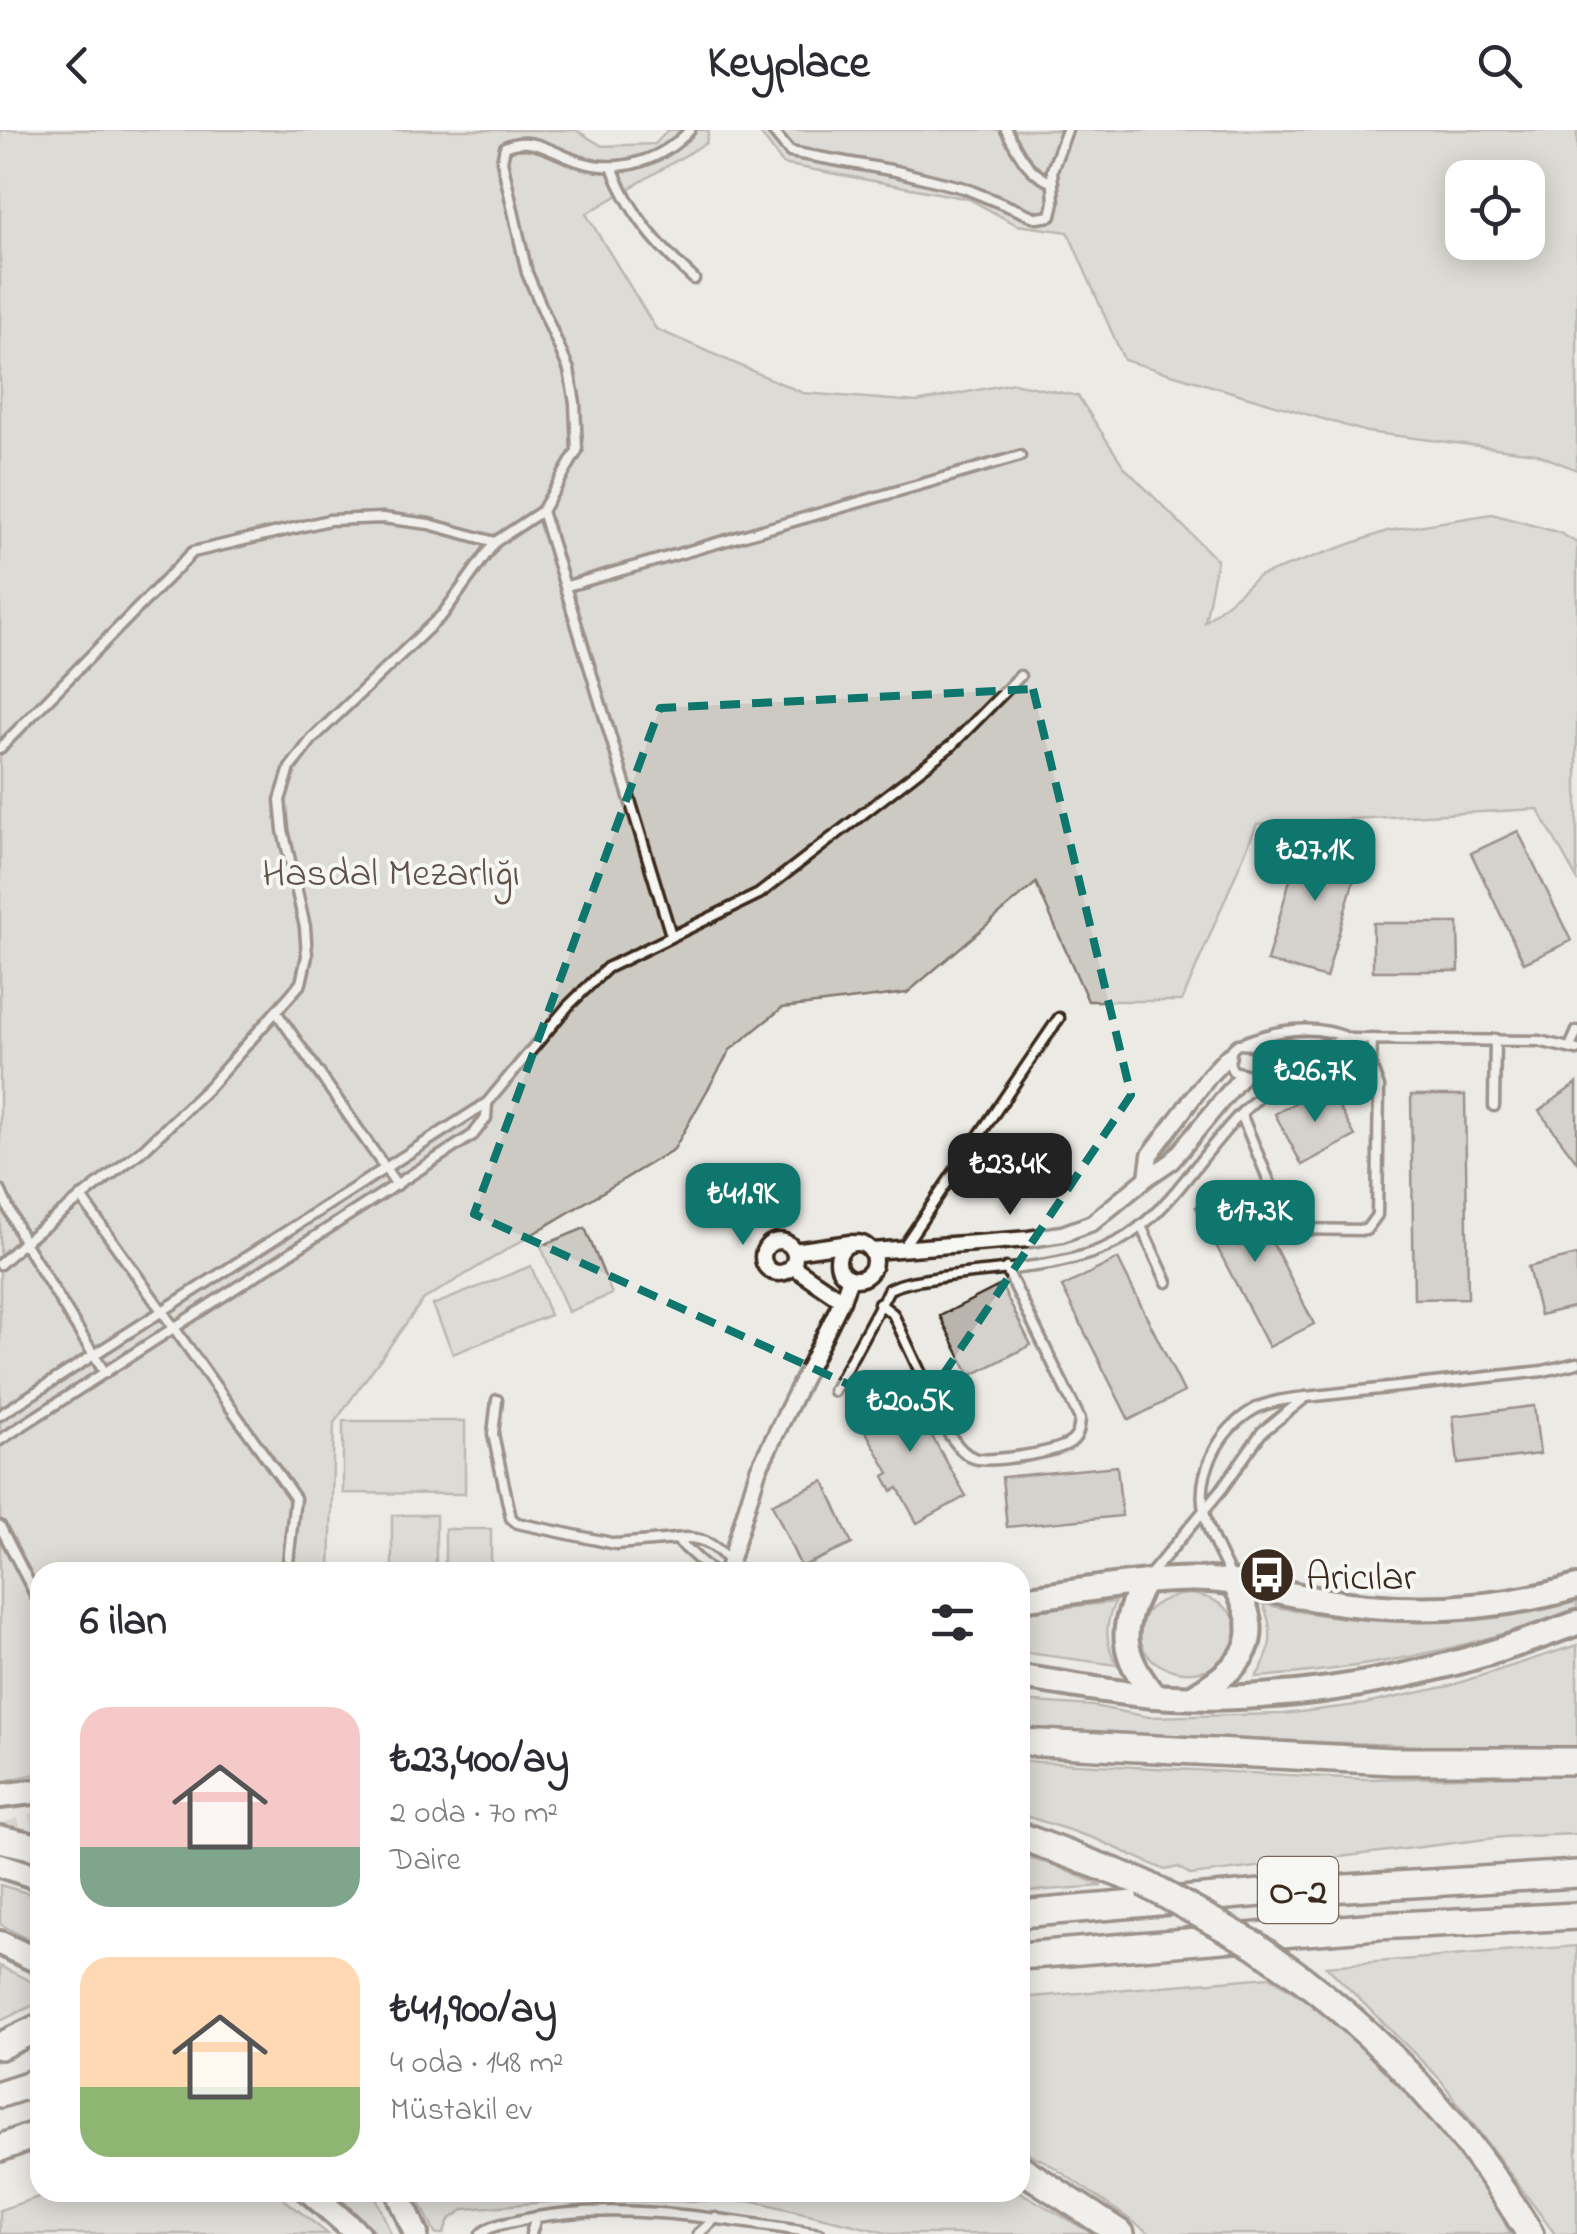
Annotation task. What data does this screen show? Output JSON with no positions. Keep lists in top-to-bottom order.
{
  "streets": {
    "highway": ["O-2"]
  },
  "parks": ["Hasdal Mezarlığı"],
  "places": {
    "bus stop": ["Aricılar"]
  },
  "page": {
    "header": "Keyplace",
    "price": [
      "₺27.1K",
      "₺26.7K",
      "₺23.4K",
      "₺41.9K",
      "₺17.3K",
      "₺20.5K"
    ],
    "heading": "6 ilan",
    "list": [
      {
        "name": "₺23,400/ay",
        "note": "2 oda · 70 m² · Daire"
      },
      {
        "name": "₺41,900/ay",
        "note": "4 oda · 148 m² · Müstakil ev"
      }
    ]
  }
}
